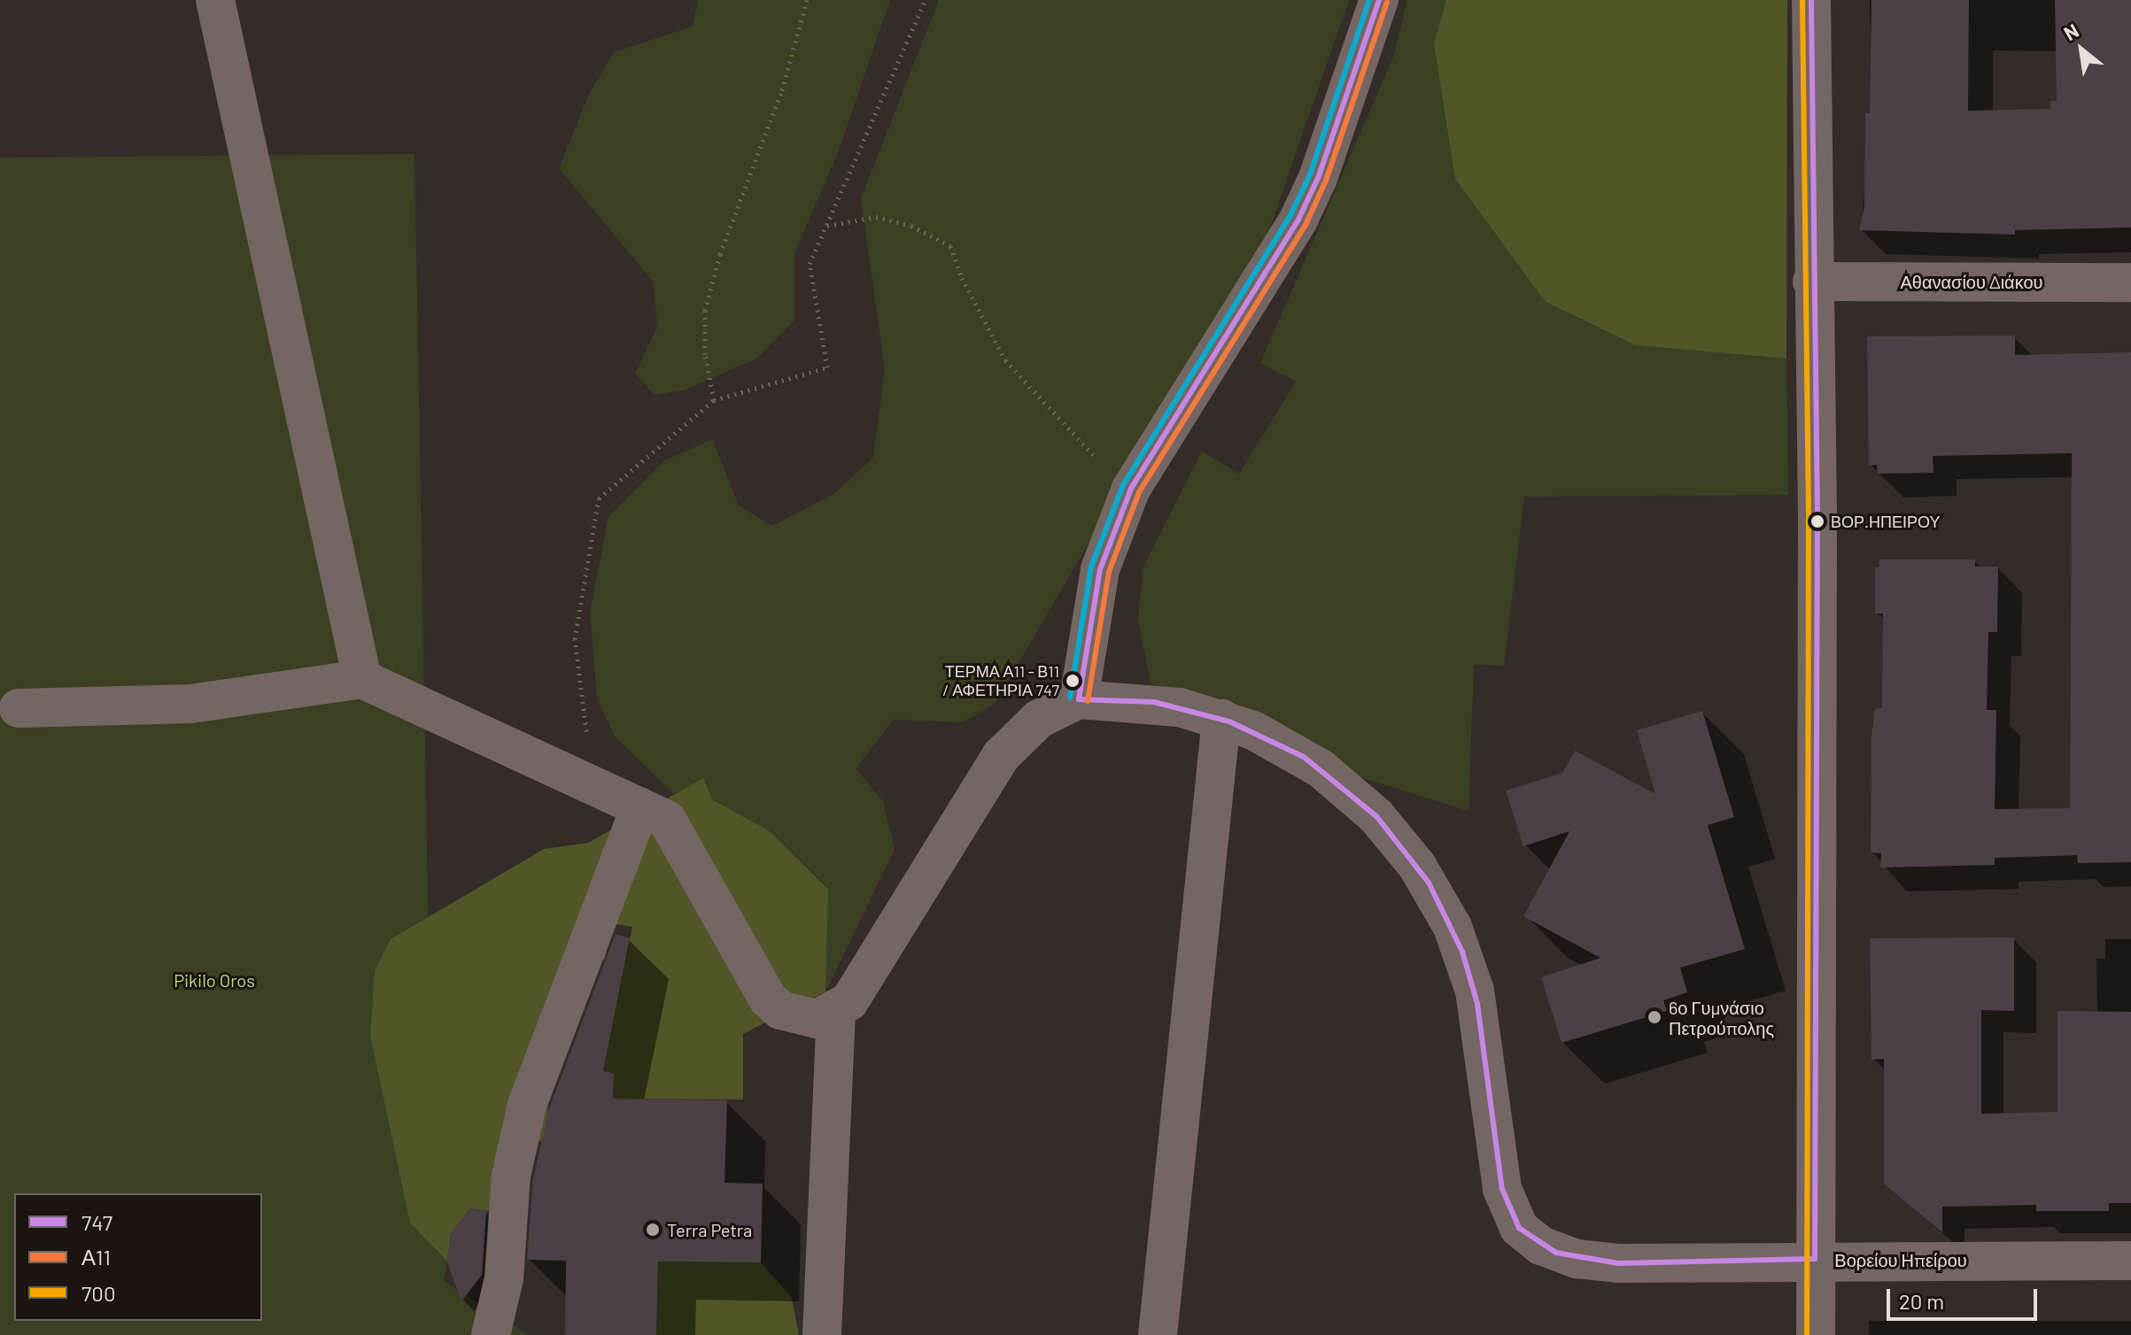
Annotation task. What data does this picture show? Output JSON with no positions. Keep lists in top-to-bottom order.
{
  "streets": {
    "street": ["Αθανασίου Διάκου", "Βορείου Ηπείρου"]
  },
  "parks": ["Pikilo Oros"],
  "places": [
    "ΒΟΡ.ΗΠΕΙΡΟΥ",
    "ΤΕΡΜΑ Α11 - Β11 / ΑΦΕΤΗΡΙΑ 747",
    "6ο Γυμνάσιο Πετρούπολης",
    "Terra Petra"
  ],
  "lines": [
    "transit line 747",
    "transit line 700",
    "transit line Β11",
    "transit line Α11"
  ],
  "legend": ["747", "Α11", "700"],
  "scale_bar": "20 m",
  "north": "top left"
}
